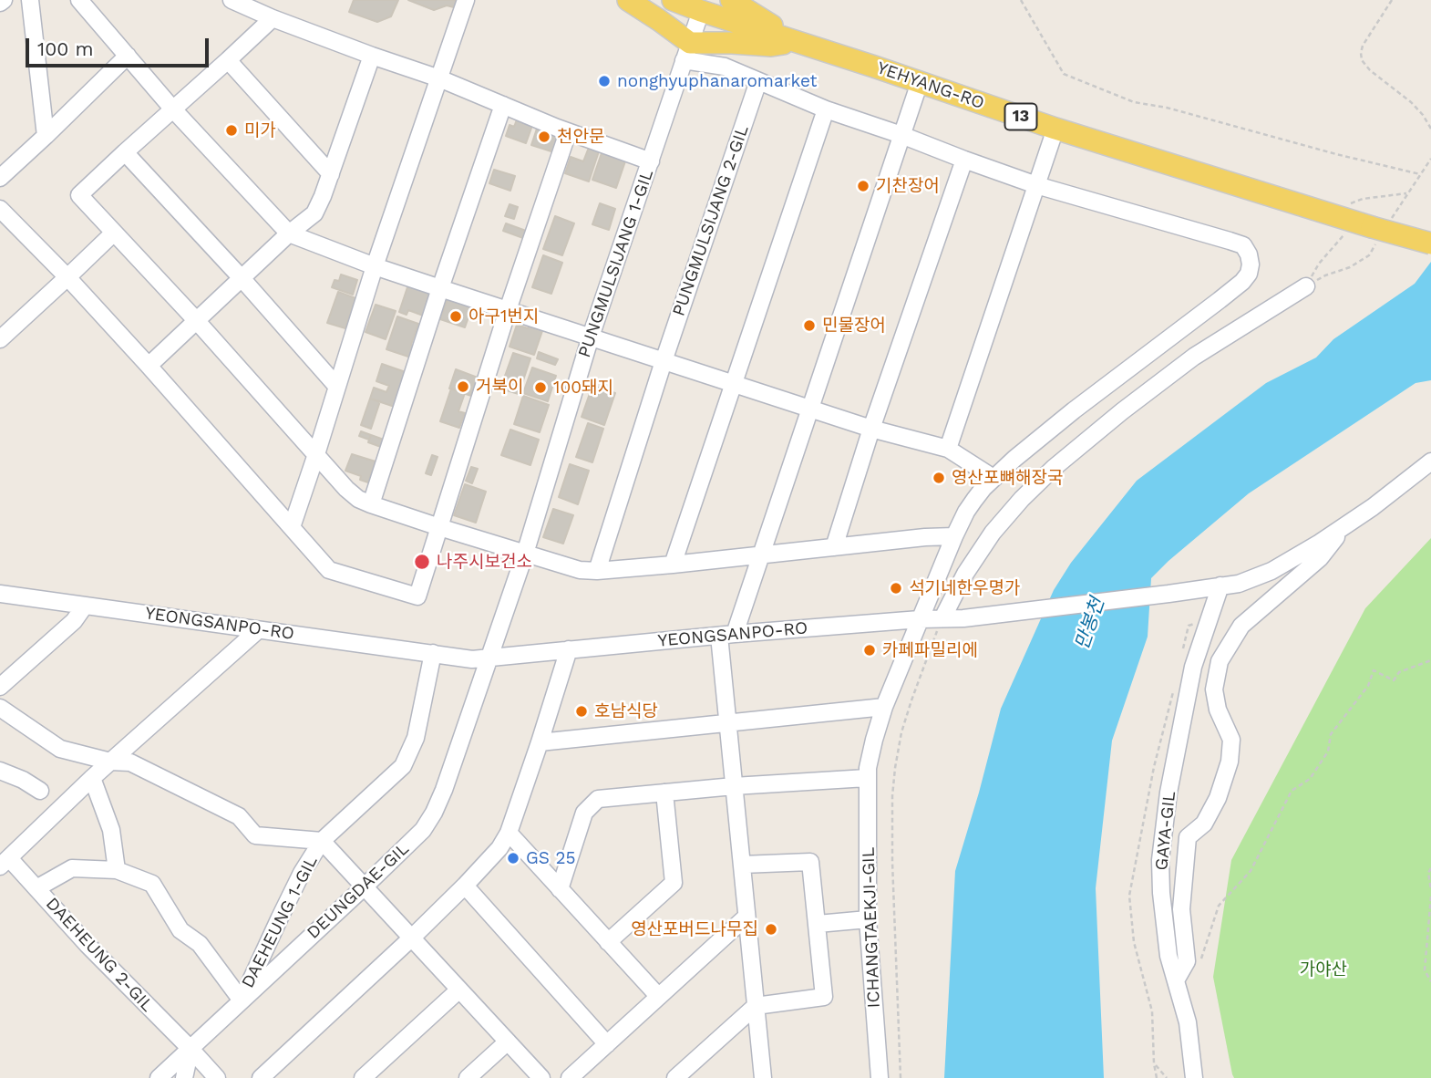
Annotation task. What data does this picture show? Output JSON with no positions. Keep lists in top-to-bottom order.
{
  "streets": {
    "main road": ["YEHYANG-RO", "13"],
    "street": [
      "PUNGMULSIJANG 2-GIL",
      "PUNGMULSIJANG 1-GIL",
      "YEONGSANPO-RO",
      "GAYA-GIL",
      "DEUNGDAE-GIL",
      "DAEHEUNG 1-GIL",
      "ICHANGTAEKJI-GIL",
      "DAEHEUNG 2-GIL"
    ]
  },
  "crossings": [
    ["YEHYANG-RO", "PUNGMULSIJANG 1-GIL"],
    ["PUNGMULSIJANG 1-GIL", "YEONGSANPO-RO"],
    ["PUNGMULSIJANG 1-GIL", "DEUNGDAE-GIL"],
    ["YEONGSANPO-RO", "GAYA-GIL"],
    ["YEONGSANPO-RO", "DEUNGDAE-GIL"],
    ["YEONGSANPO-RO", "DAEHEUNG 1-GIL"],
    ["YEONGSANPO-RO", "ICHANGTAEKJI-GIL"],
    ["YEONGSANPO-RO", "DAEHEUNG 2-GIL"],
    ["DEUNGDAE-GIL", "DAEHEUNG 1-GIL"],
    ["DEUNGDAE-GIL", "DAEHEUNG 2-GIL"],
    ["DAEHEUNG 1-GIL", "DAEHEUNG 2-GIL"]
  ],
  "water": ["만봉천"],
  "parks": ["가야산"],
  "places": [
    "nonghyuphanaromarket",
    "미가",
    "천안문",
    "기찬장어",
    "아구1번지",
    "민물장어",
    "거북이",
    "100돼지",
    "영산포뼈해장국",
    "나주시보건소",
    "석기네한우명가",
    "카페파밀리에",
    "호남식당",
    "GS 25",
    "영산포버드나무집"
  ],
  "scale_bar": "100 m"
}
